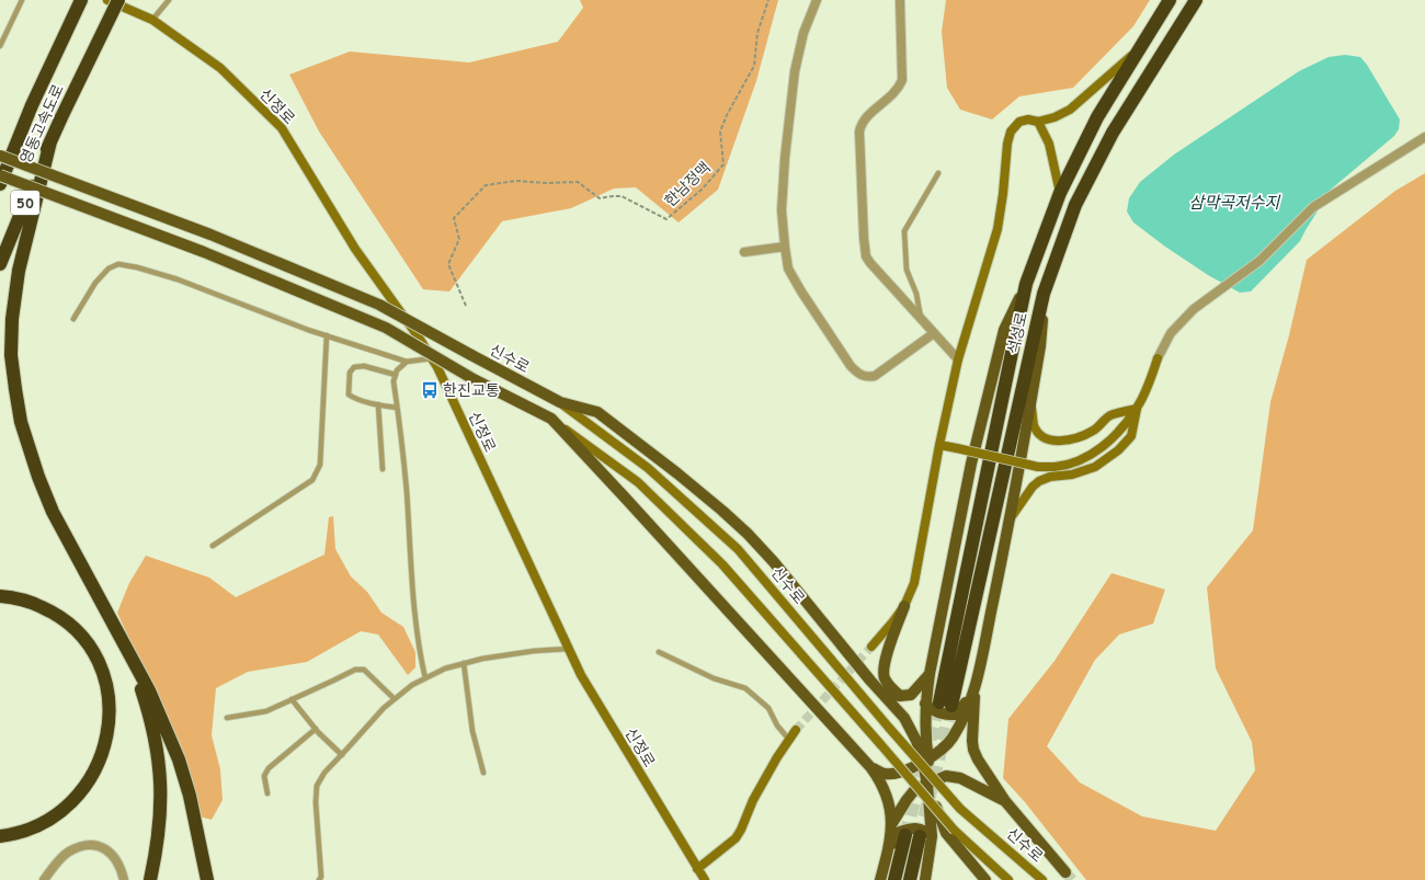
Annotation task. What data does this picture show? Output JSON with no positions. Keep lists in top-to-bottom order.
{
  "streets": {
    "highway": ["영동고속도로", "50", "석성로"],
    "main road": ["신수로"],
    "street": ["신정로"],
    "path": ["한남정맥"]
  },
  "water": ["삼막곡저수지"],
  "places": {
    "bus stop": ["한진교통"]
  }
}
